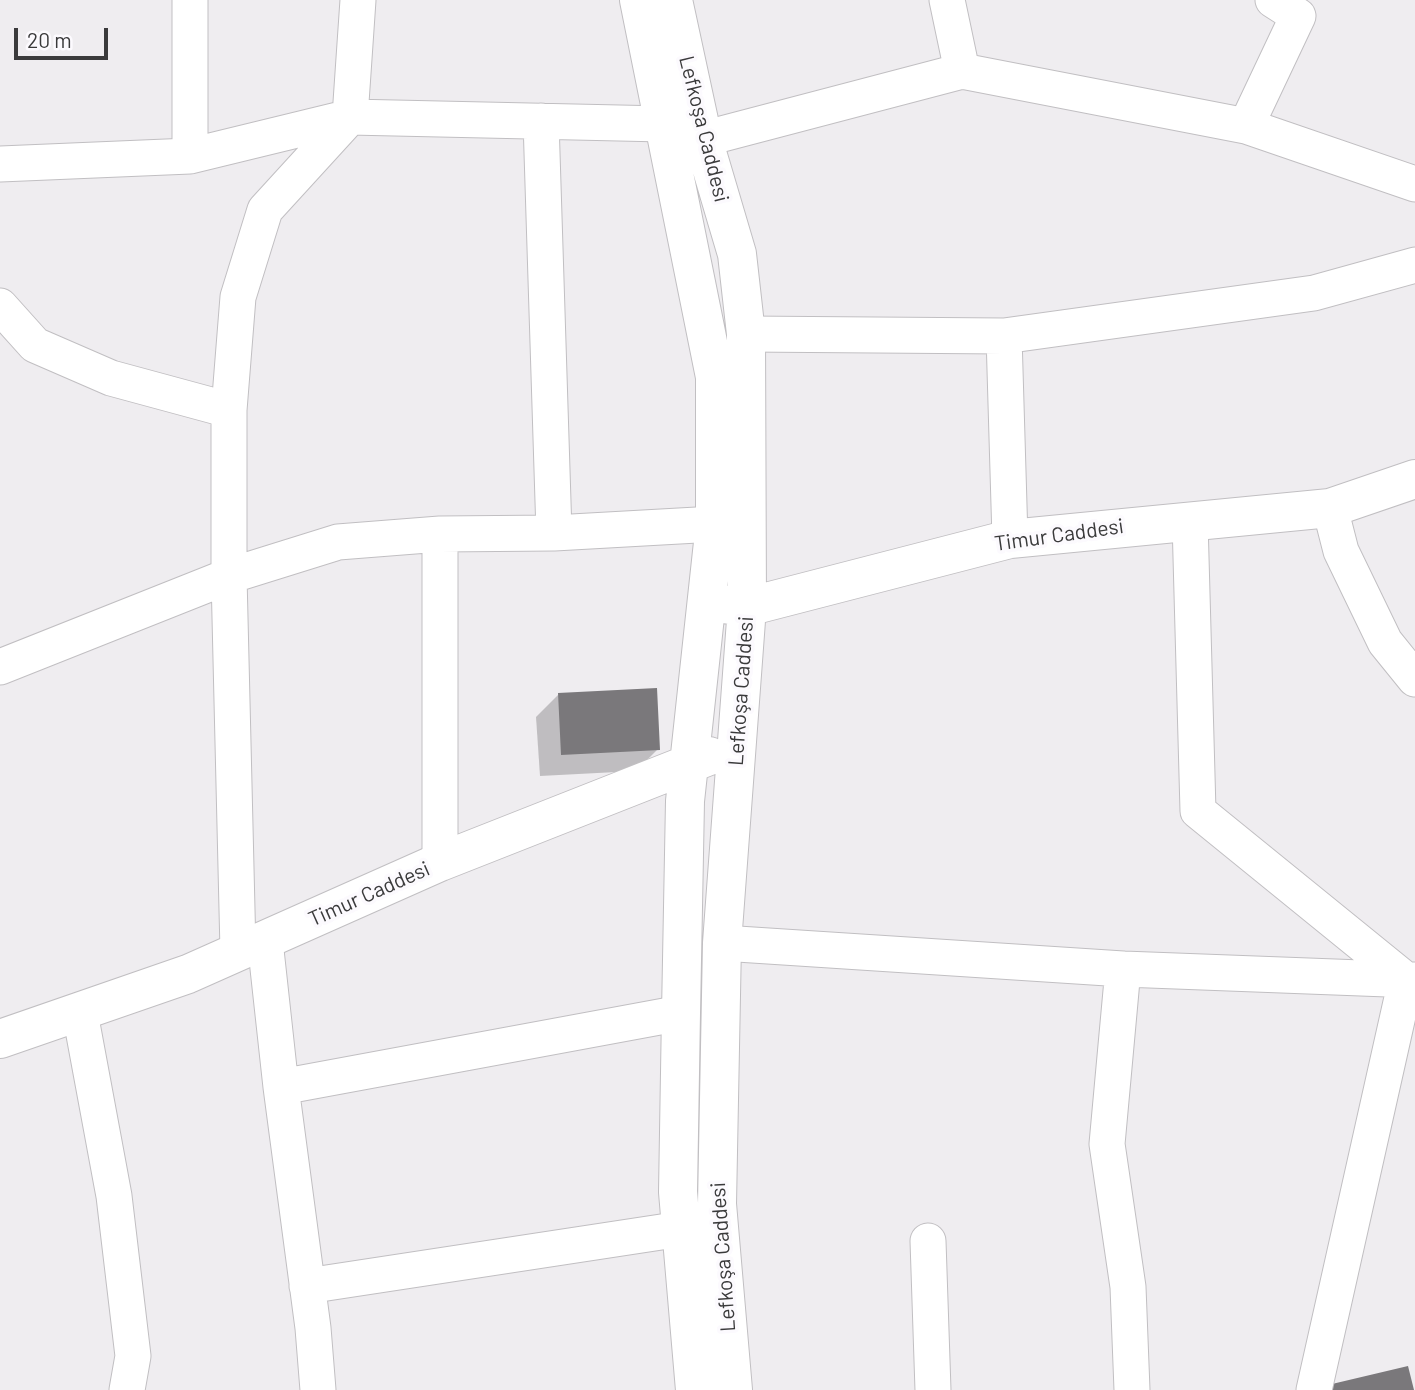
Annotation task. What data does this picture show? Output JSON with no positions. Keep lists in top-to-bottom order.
{
  "streets": {
    "street": ["Lefkoşa Caddesi", "Timur Caddesi"]
  },
  "crossings": [
    ["Lefkoşa Caddesi", "Timur Caddesi"]
  ],
  "scale_bar": "20 m"
}
